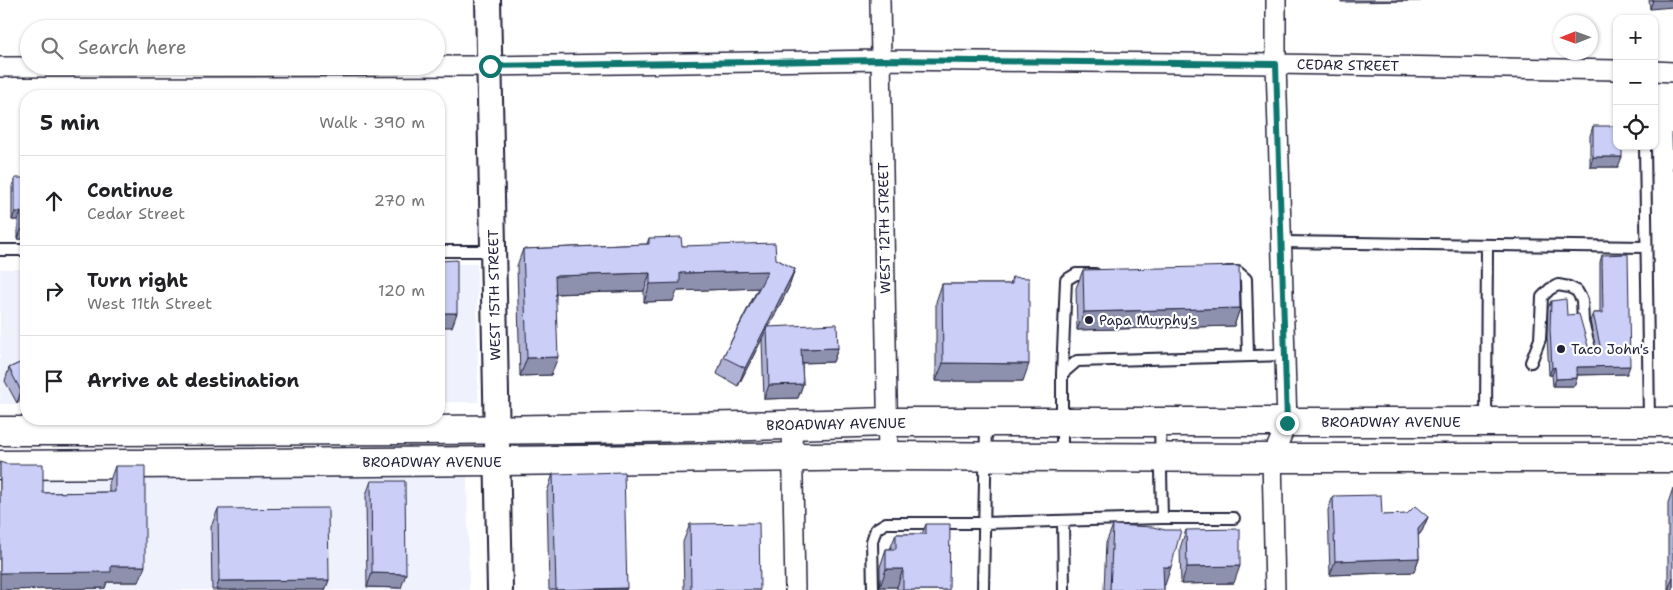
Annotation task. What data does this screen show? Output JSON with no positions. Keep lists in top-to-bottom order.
{
  "streets": {
    "highway": ["BROADWAY AVENUE"],
    "street": ["CEDAR STREET", "WEST 12TH STREET", "WEST 15TH STREET"]
  },
  "crossings": [
    ["CEDAR STREET", "WEST 12TH STREET"],
    ["CEDAR STREET", "WEST 15TH STREET"],
    ["WEST 12TH STREET", "BROADWAY AVENUE"],
    ["WEST 15TH STREET", "BROADWAY AVENUE"]
  ],
  "places": ["Papa Murphy's", "Taco John's"],
  "north": "left",
  "page": {
    "map_buttons": ["+", "−"],
    "search": "Search here",
    "heading": ["5 min", "Walk · 390 m"],
    "list": [
      ["Continue", "Cedar Street", "270 m"],
      ["Turn right", "West 11th Street", "120 m"],
      "Arrive at destination"
    ]
  }
}
